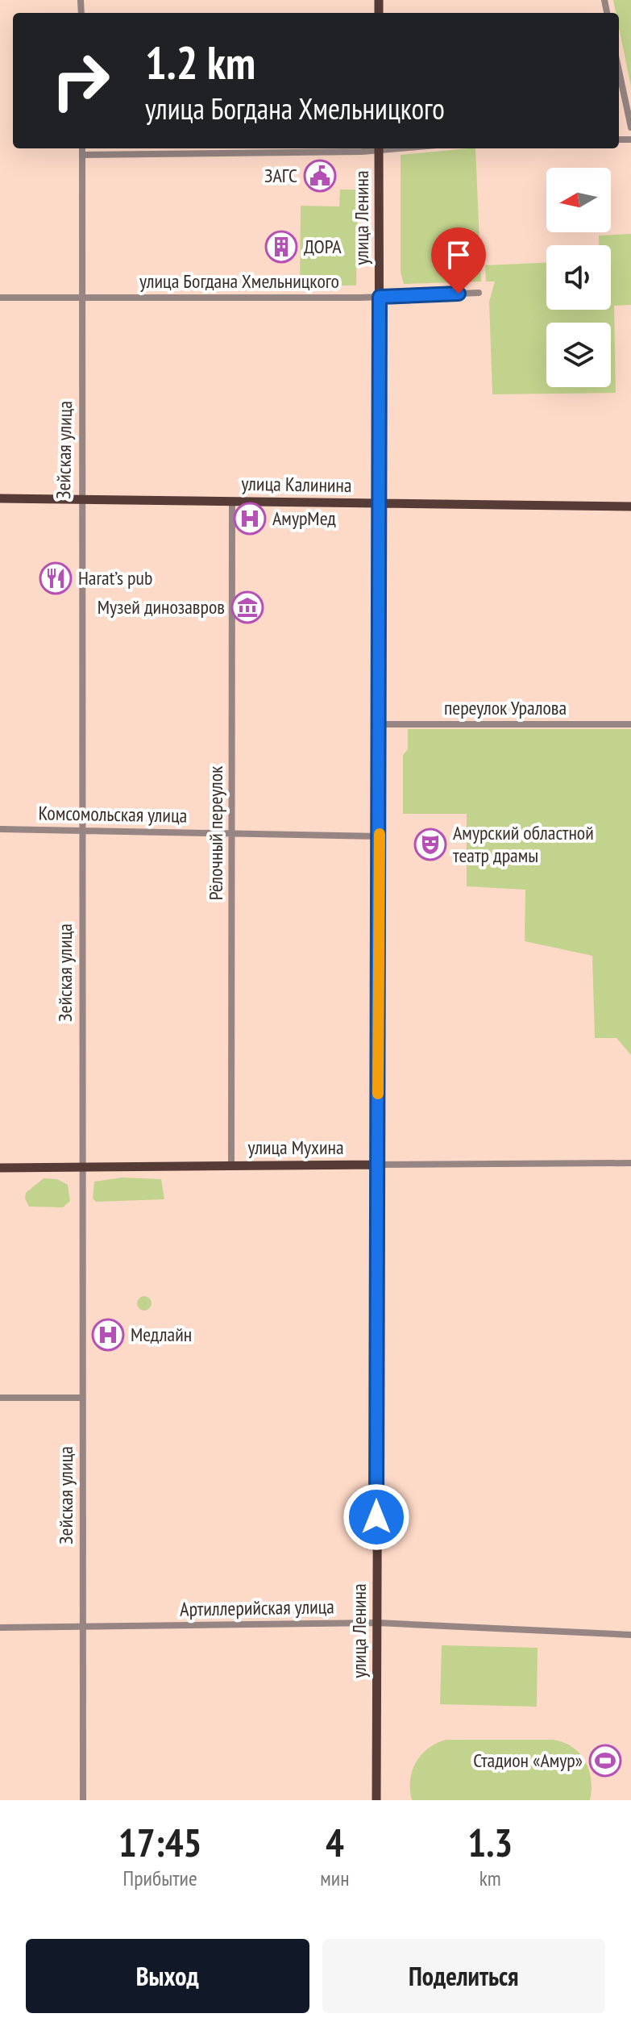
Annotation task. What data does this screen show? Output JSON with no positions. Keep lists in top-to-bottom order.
{
  "streets": {
    "main road": ["улица Ленина", "улица Калинина", "улица Мухина"],
    "street": [
      "улица Богдана Хмельницкого",
      "Зейская улица",
      "переулок Уралова",
      "Комсомольская улица",
      "Рёлочный переулок",
      "Артиллерийская улица"
    ]
  },
  "crossings": [
    ["улица Ленина", "улица Богдана Хмельницкого"],
    ["улица Ленина", "улица Калинина"],
    ["улица Ленина", "переулок Уралова"],
    ["улица Ленина", "Комсомольская улица"],
    ["улица Ленина", "улица Мухина"],
    ["улица Ленина", "Артиллерийская улица"],
    ["улица Богдана Хмельницкого", "Зейская улица"],
    ["Зейская улица", "улица Калинина"],
    ["Зейская улица", "Комсомольская улица"],
    ["Зейская улица", "улица Мухина"],
    ["Зейская улица", "Артиллерийская улица"],
    ["улица Калинина", "Рёлочный переулок"],
    ["Комсомольская улица", "Рёлочный переулок"],
    ["Рёлочный переулок", "улица Мухина"]
  ],
  "places": {
    "public building": ["ЗАГС"],
    "building": ["ДОРА"],
    "hospital": ["АмурМед", "Медлайн"],
    "restaurant": ["Harat’s pub"],
    "museum": ["Музей динозавров"],
    "theatre": ["Амурский областной театр драмы"],
    "sports": ["Стадион «Амур»"]
  },
  "north": "left",
  "page": {
    "turn": ["1.2 km", "улица Богдана Хмельницкого"],
    "eta": [
      "17:45",
      "Прибытие",
      "4",
      "мин",
      "1.3",
      "km"
    ],
    "buttons": ["Выход", "Поделиться"]
  }
}
